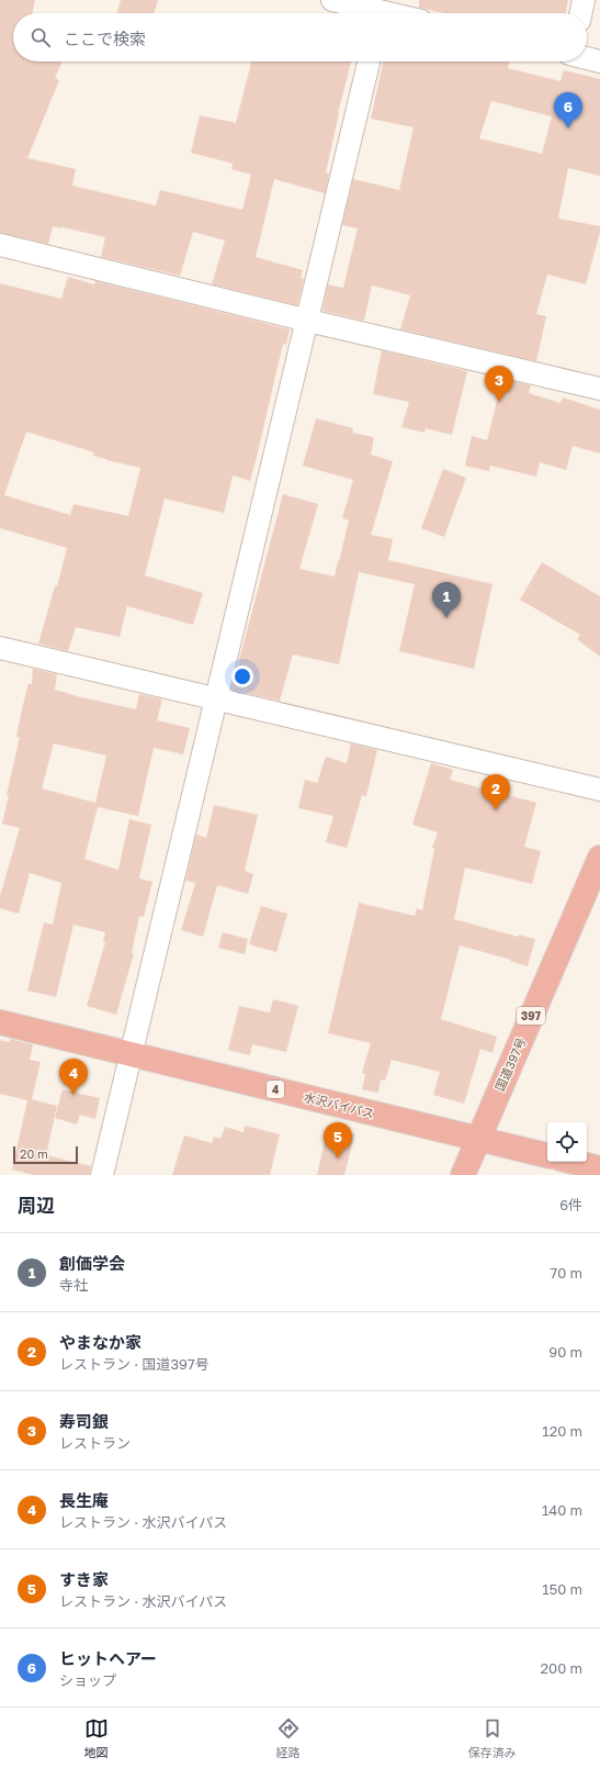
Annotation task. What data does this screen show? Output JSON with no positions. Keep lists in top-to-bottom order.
{
  "streets": {
    "highway": [
      "397",
      "国道397号",
      "4",
      "水沢バイパス"
    ]
  },
  "crossings": [
    ["国道397号", "水沢バイパス"]
  ],
  "scale_bar": "20 m",
  "page": {
    "search": "ここで検索",
    "pins": [
      "6",
      "3",
      "1",
      "2",
      "4",
      "5"
    ],
    "scale": "20 m",
    "heading": ["周辺", "6件"],
    "list": [
      {
        "mark": "1",
        "name": "創価学会",
        "note": "寺社",
        "value": "70 m"
      },
      {
        "mark": "2",
        "name": "やまなか家",
        "note": "レストラン · 国道397号",
        "value": "90 m"
      },
      {
        "mark": "3",
        "name": "寿司銀",
        "note": "レストラン",
        "value": "120 m"
      },
      {
        "mark": "4",
        "name": "長生庵",
        "note": "レストラン · 水沢バイパス",
        "value": "140 m"
      },
      {
        "mark": "5",
        "name": "すき家",
        "note": "レストラン · 水沢バイパス",
        "value": "150 m"
      },
      {
        "mark": "6",
        "name": "ヒットヘアー",
        "note": "ショップ",
        "value": "200 m"
      }
    ],
    "nav": ["地図", "経路", "保存済み"]
  }
}
